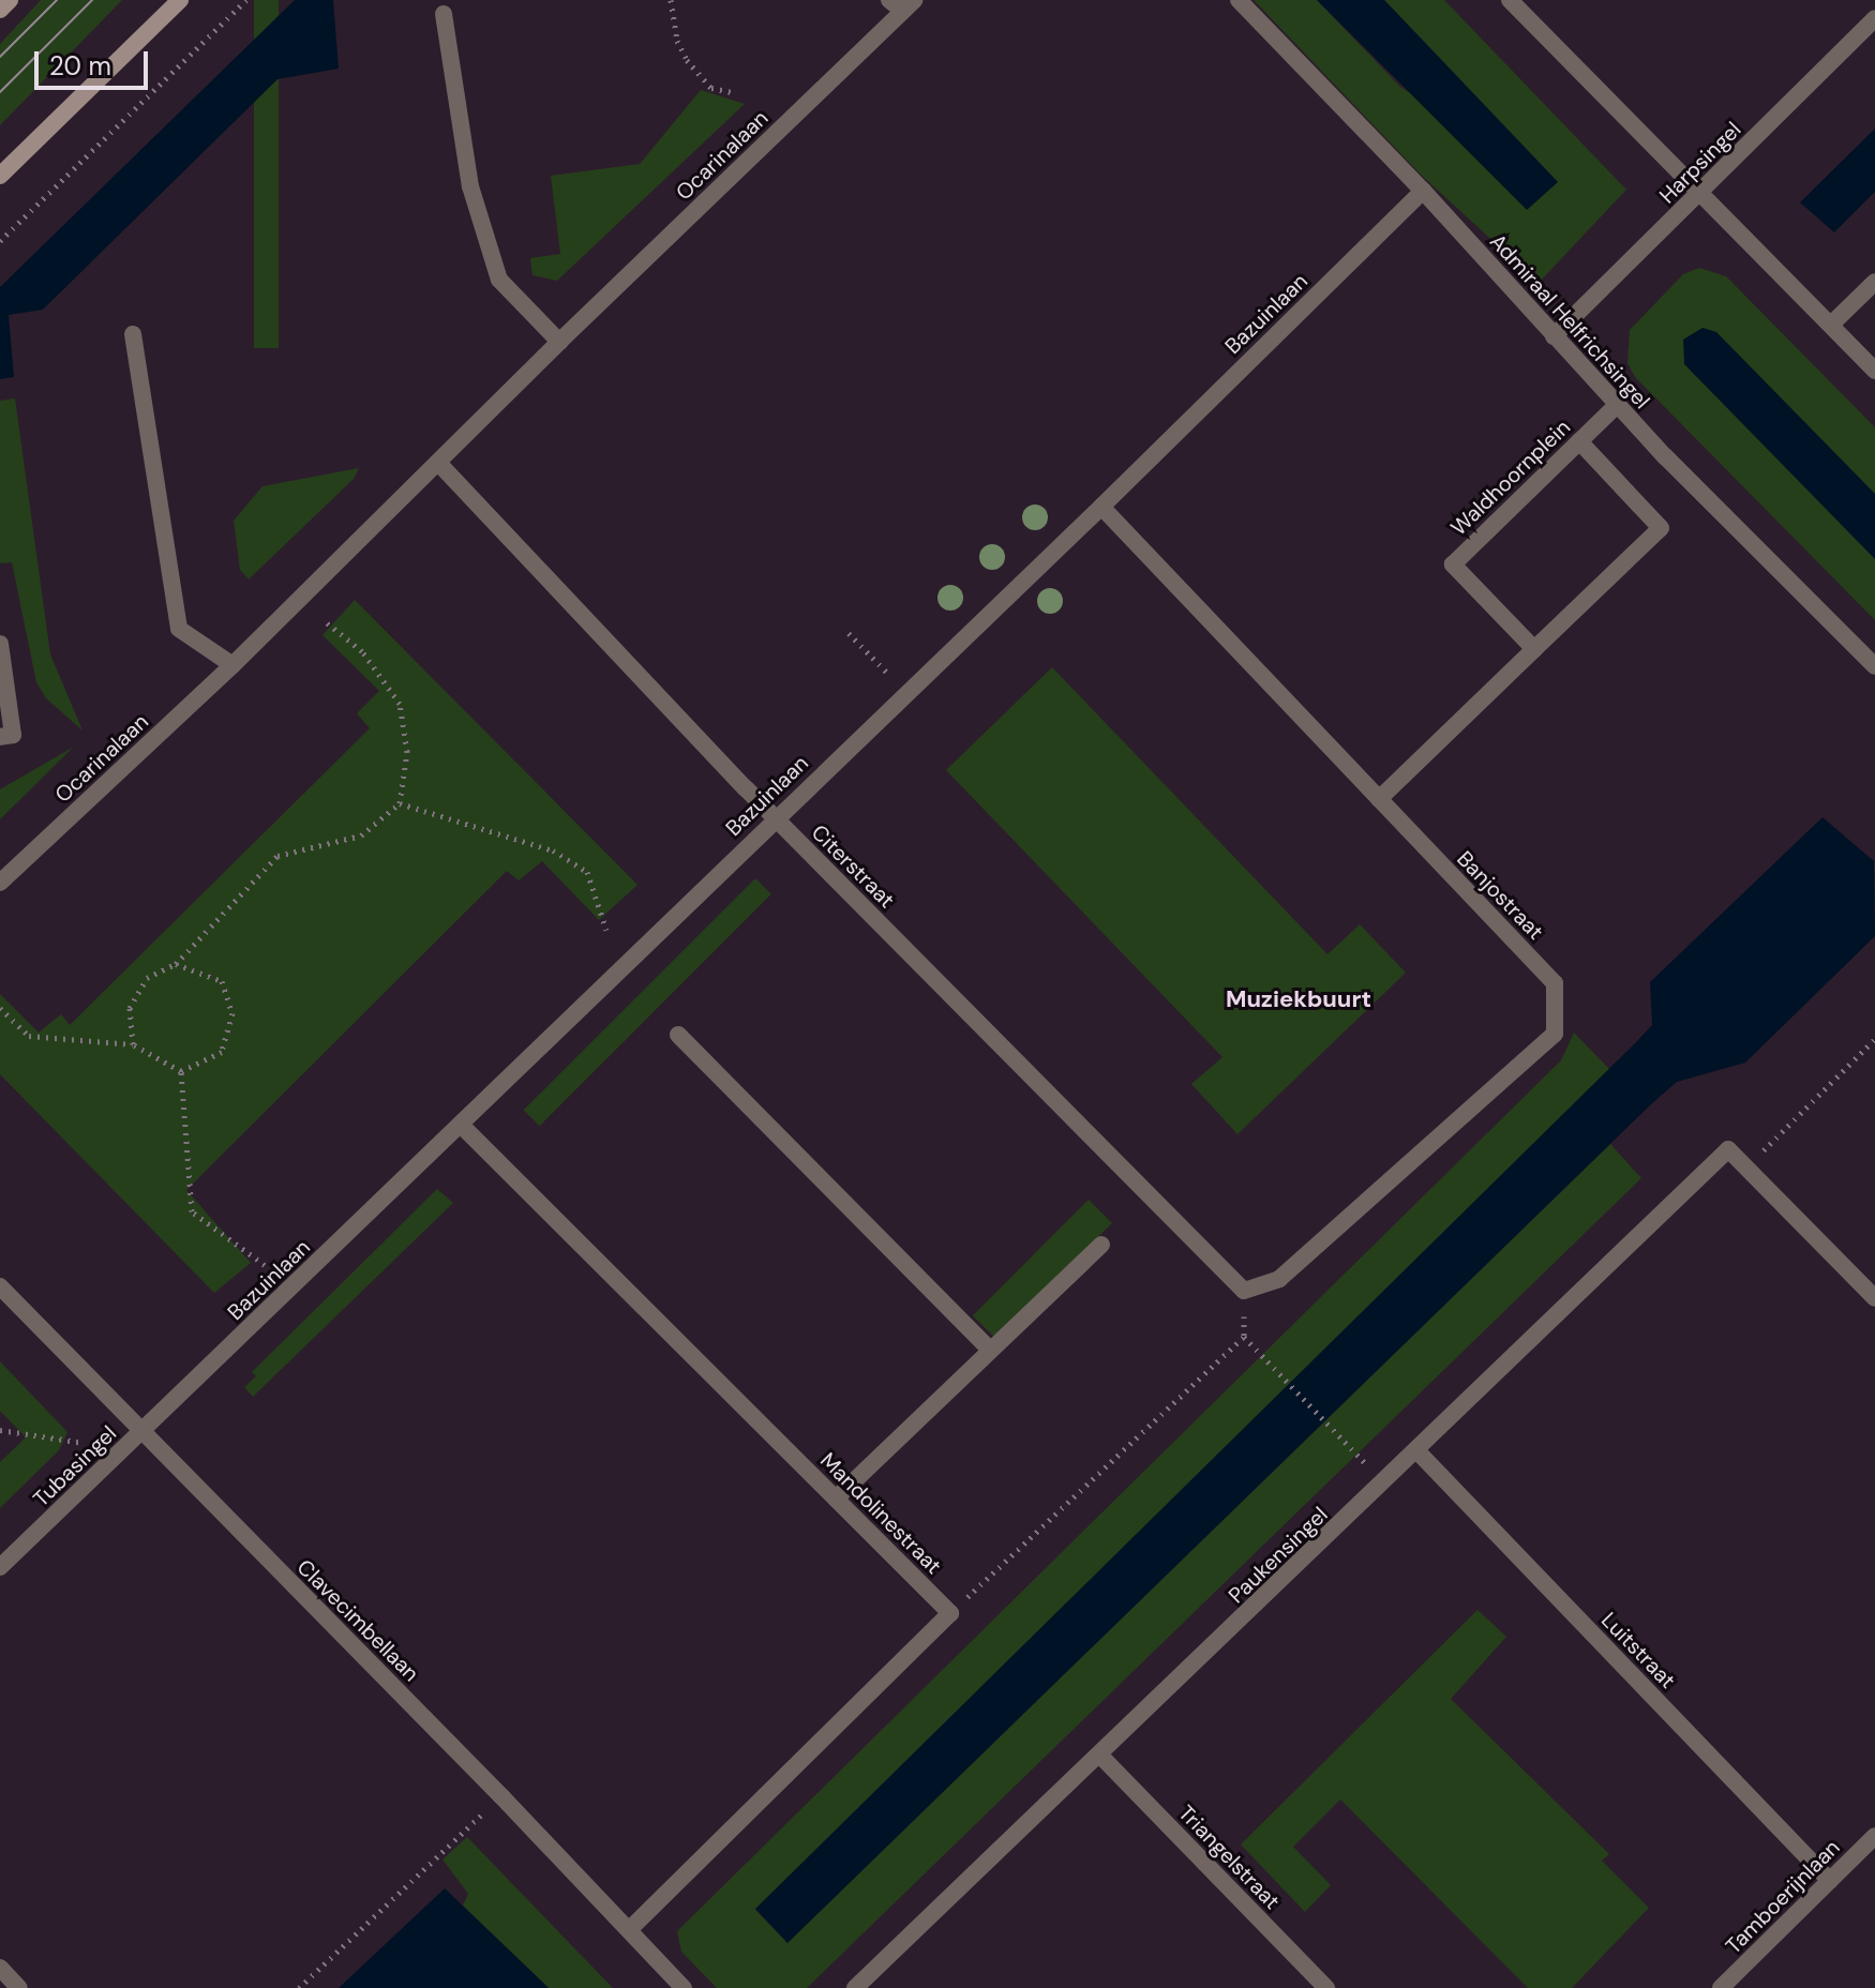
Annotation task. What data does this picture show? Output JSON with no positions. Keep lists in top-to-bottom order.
{
  "streets": {
    "street": [
      "Ocarinalaan",
      "Harpsingel",
      "Bazuinlaan",
      "Admiraal Helfrichsingel",
      "Waldhoornplein",
      "Citerstraat",
      "Banjostraat",
      "Tubasingel",
      "Mandolinestraat",
      "Paukensingel",
      "Clavecimbellaan",
      "Luitstraat",
      "Triangelstraat",
      "Tamboerijnlaan"
    ]
  },
  "crossings": [
    ["Ocarinalaan", "Citerstraat"],
    ["Harpsingel", "Admiraal Helfrichsingel"],
    ["Bazuinlaan", "Admiraal Helfrichsingel"],
    ["Bazuinlaan", "Citerstraat"],
    ["Bazuinlaan", "Banjostraat"],
    ["Bazuinlaan", "Tubasingel"],
    ["Bazuinlaan", "Mandolinestraat"],
    ["Bazuinlaan", "Clavecimbellaan"],
    ["Admiraal Helfrichsingel", "Waldhoornplein"],
    ["Citerstraat", "Banjostraat"],
    ["Tubasingel", "Clavecimbellaan"],
    ["Paukensingel", "Luitstraat"],
    ["Paukensingel", "Triangelstraat"],
    ["Luitstraat", "Tamboerijnlaan"]
  ],
  "districts": ["Muziekbuurt"],
  "scale_bar": "20 m"
}
